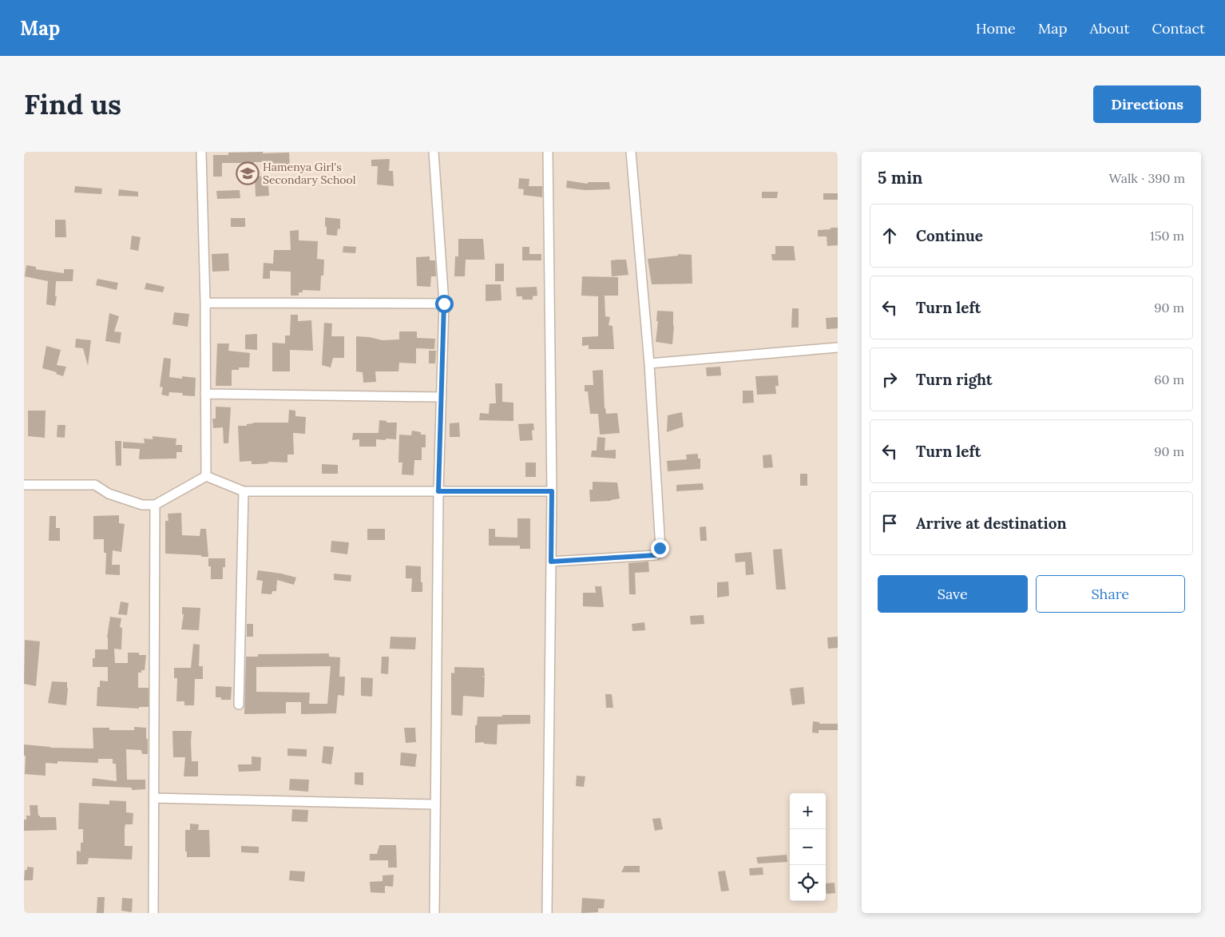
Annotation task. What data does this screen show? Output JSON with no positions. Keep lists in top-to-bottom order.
{
  "places": {
    "school or university": ["Hamenya Girl's Secondary School"]
  },
  "page": {
    "header": "Map",
    "nav": [
      "Home",
      "Map",
      "About",
      "Contact"
    ],
    "buttons": [
      "Directions",
      ["Save", "Share"]
    ],
    "title": "Find us",
    "heading": ["5 min", "Walk · 390 m"],
    "list": [
      ["Continue", "150 m"],
      ["Turn left", "90 m"],
      ["Turn right", "60 m"],
      ["Turn left", "90 m"],
      "Arrive at destination"
    ],
    "map_buttons": ["+", "−"]
  }
}
